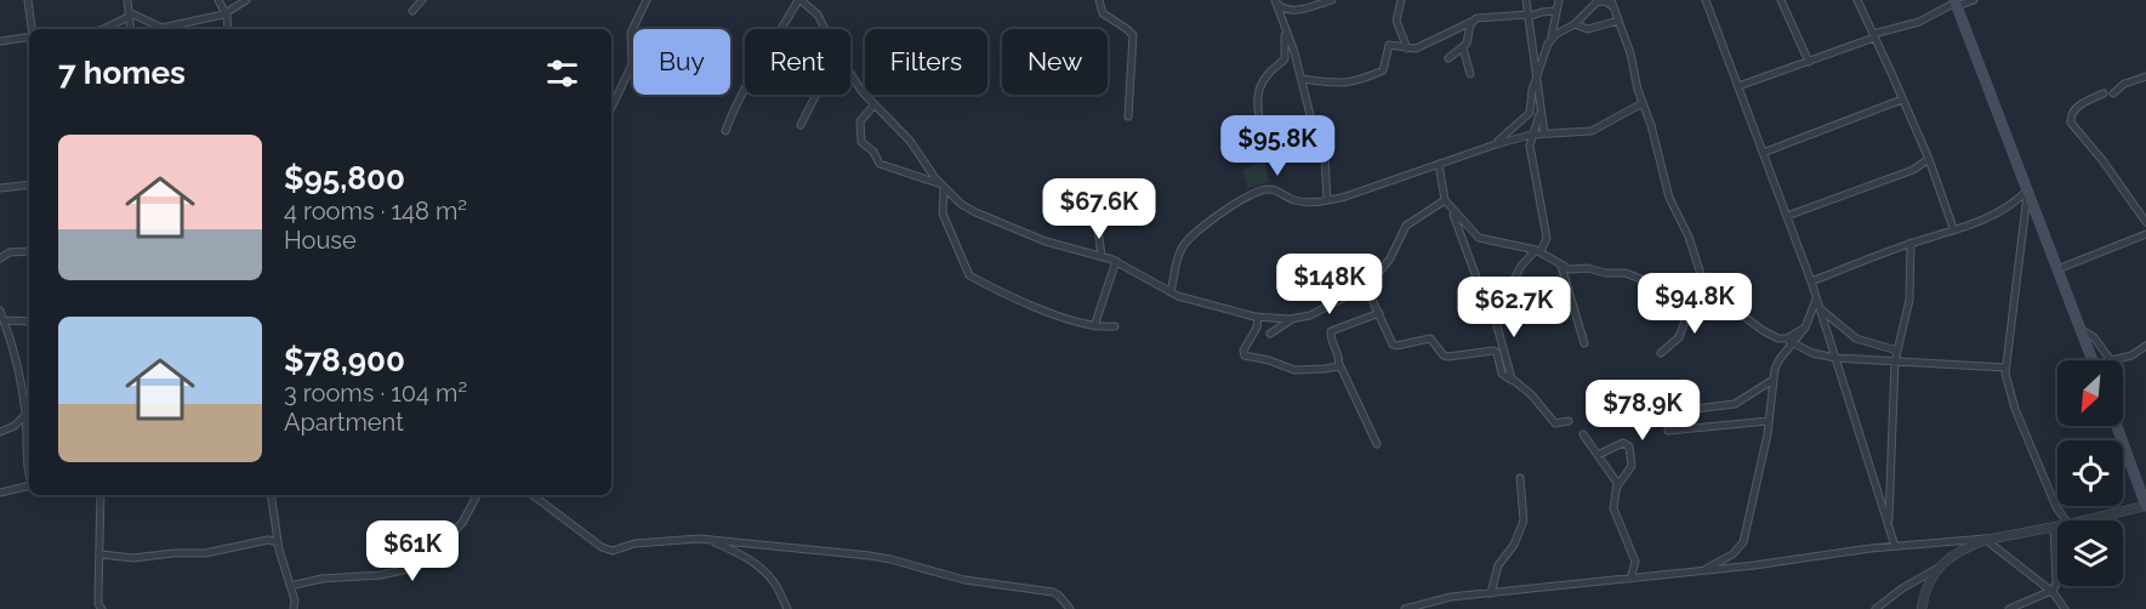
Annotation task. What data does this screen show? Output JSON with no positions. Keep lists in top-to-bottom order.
{
  "north": "bottom left",
  "page": {
    "chip": [
      "Buy",
      "Rent",
      "Filters",
      "New"
    ],
    "heading": "7 homes",
    "price": [
      "$95.8K",
      "$67.6K",
      "$148K",
      "$94.8K",
      "$62.7K",
      "$78.9K",
      "$61K"
    ],
    "list": [
      {
        "name": "$95,800",
        "note": "4 rooms · 148 m² · House"
      },
      {
        "name": "$78,900",
        "note": "3 rooms · 104 m² · Apartment"
      }
    ]
  }
}
